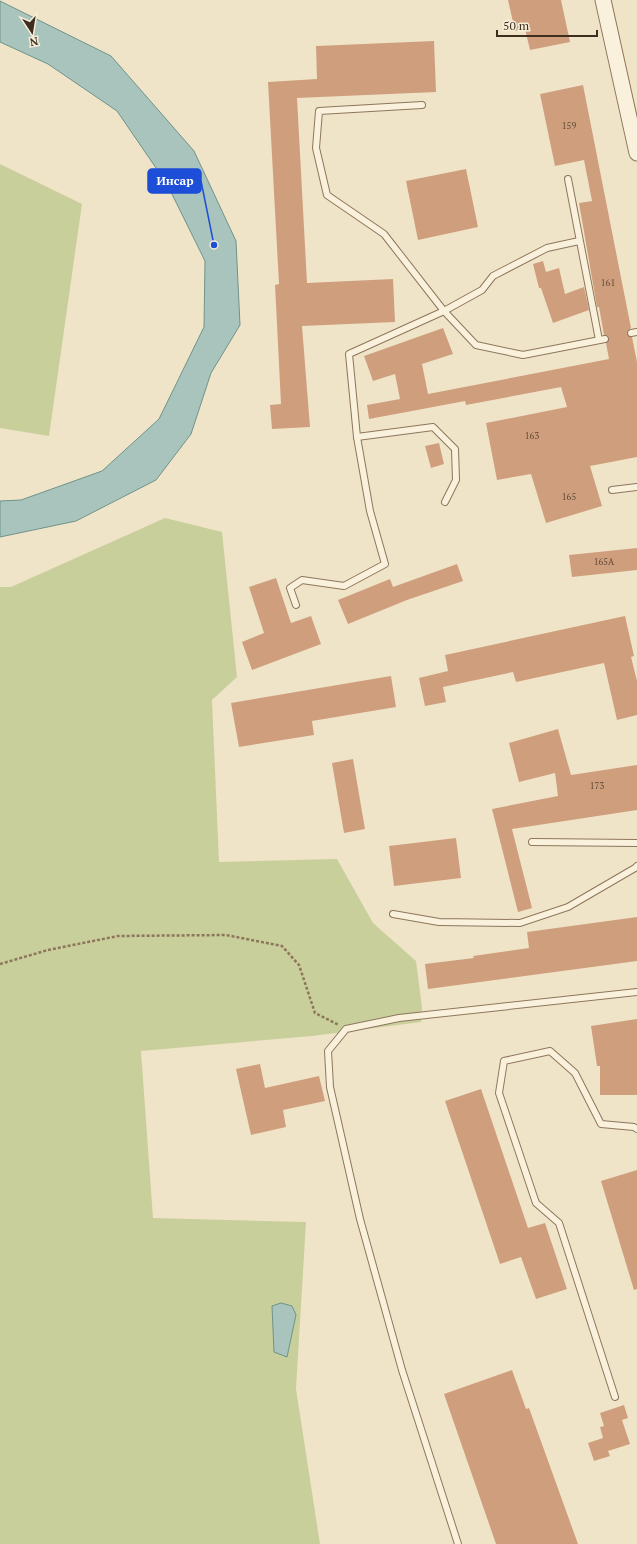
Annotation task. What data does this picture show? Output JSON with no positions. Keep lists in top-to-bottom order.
{
  "places": ["Инсар"],
  "house_numbers": [
    "159",
    "161",
    "163",
    "165",
    "165А",
    "173"
  ],
  "scale_bar": "50 m",
  "north": "bottom"
}
